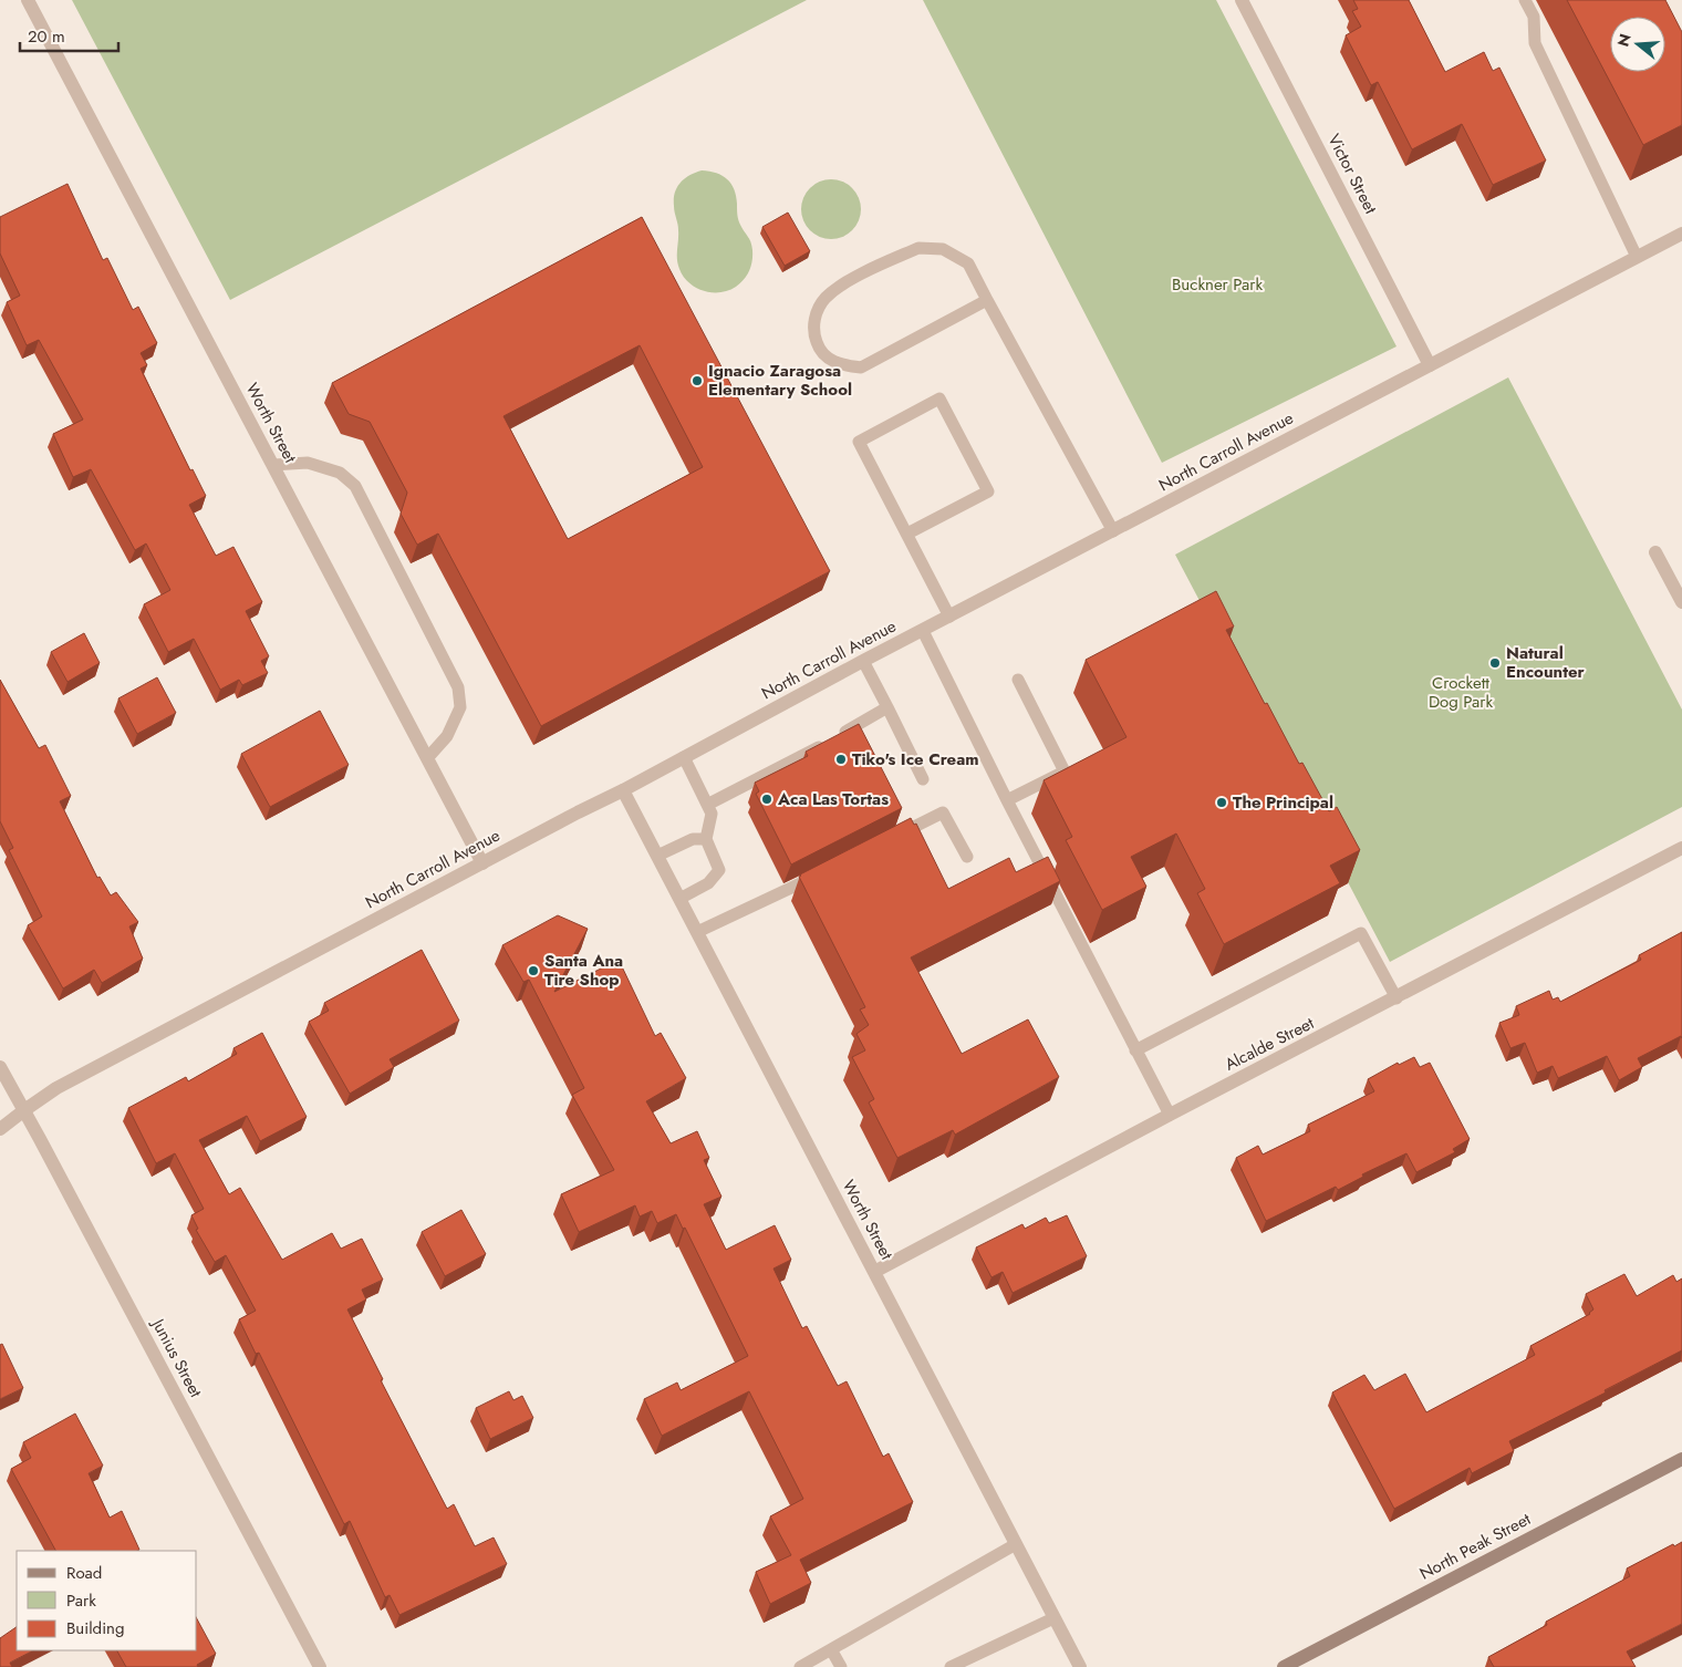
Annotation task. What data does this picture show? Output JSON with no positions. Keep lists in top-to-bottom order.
{
  "streets": {
    "main road": ["North Peak Street"],
    "street": [
      "Victor Street",
      "Worth Street",
      "North Carroll Avenue",
      "Alcalde Street",
      "Junius Street"
    ]
  },
  "crossings": [
    ["Victor Street", "North Carroll Avenue"],
    ["Worth Street", "North Carroll Avenue"],
    ["Worth Street", "Alcalde Street"],
    ["North Carroll Avenue", "Junius Street"]
  ],
  "parks": ["Buckner Park", "Crockett Dog Park"],
  "places": [
    "Ignacio Zaragosa Elementary School",
    "Natural Encounter",
    "Tiko's Ice Cream",
    "Aca Las Tortas",
    "The Principal",
    "Santa Ana Tire Shop"
  ],
  "legend": ["Road", "Park", "Building"],
  "scale_bar": "20 m",
  "north": "left"
}
